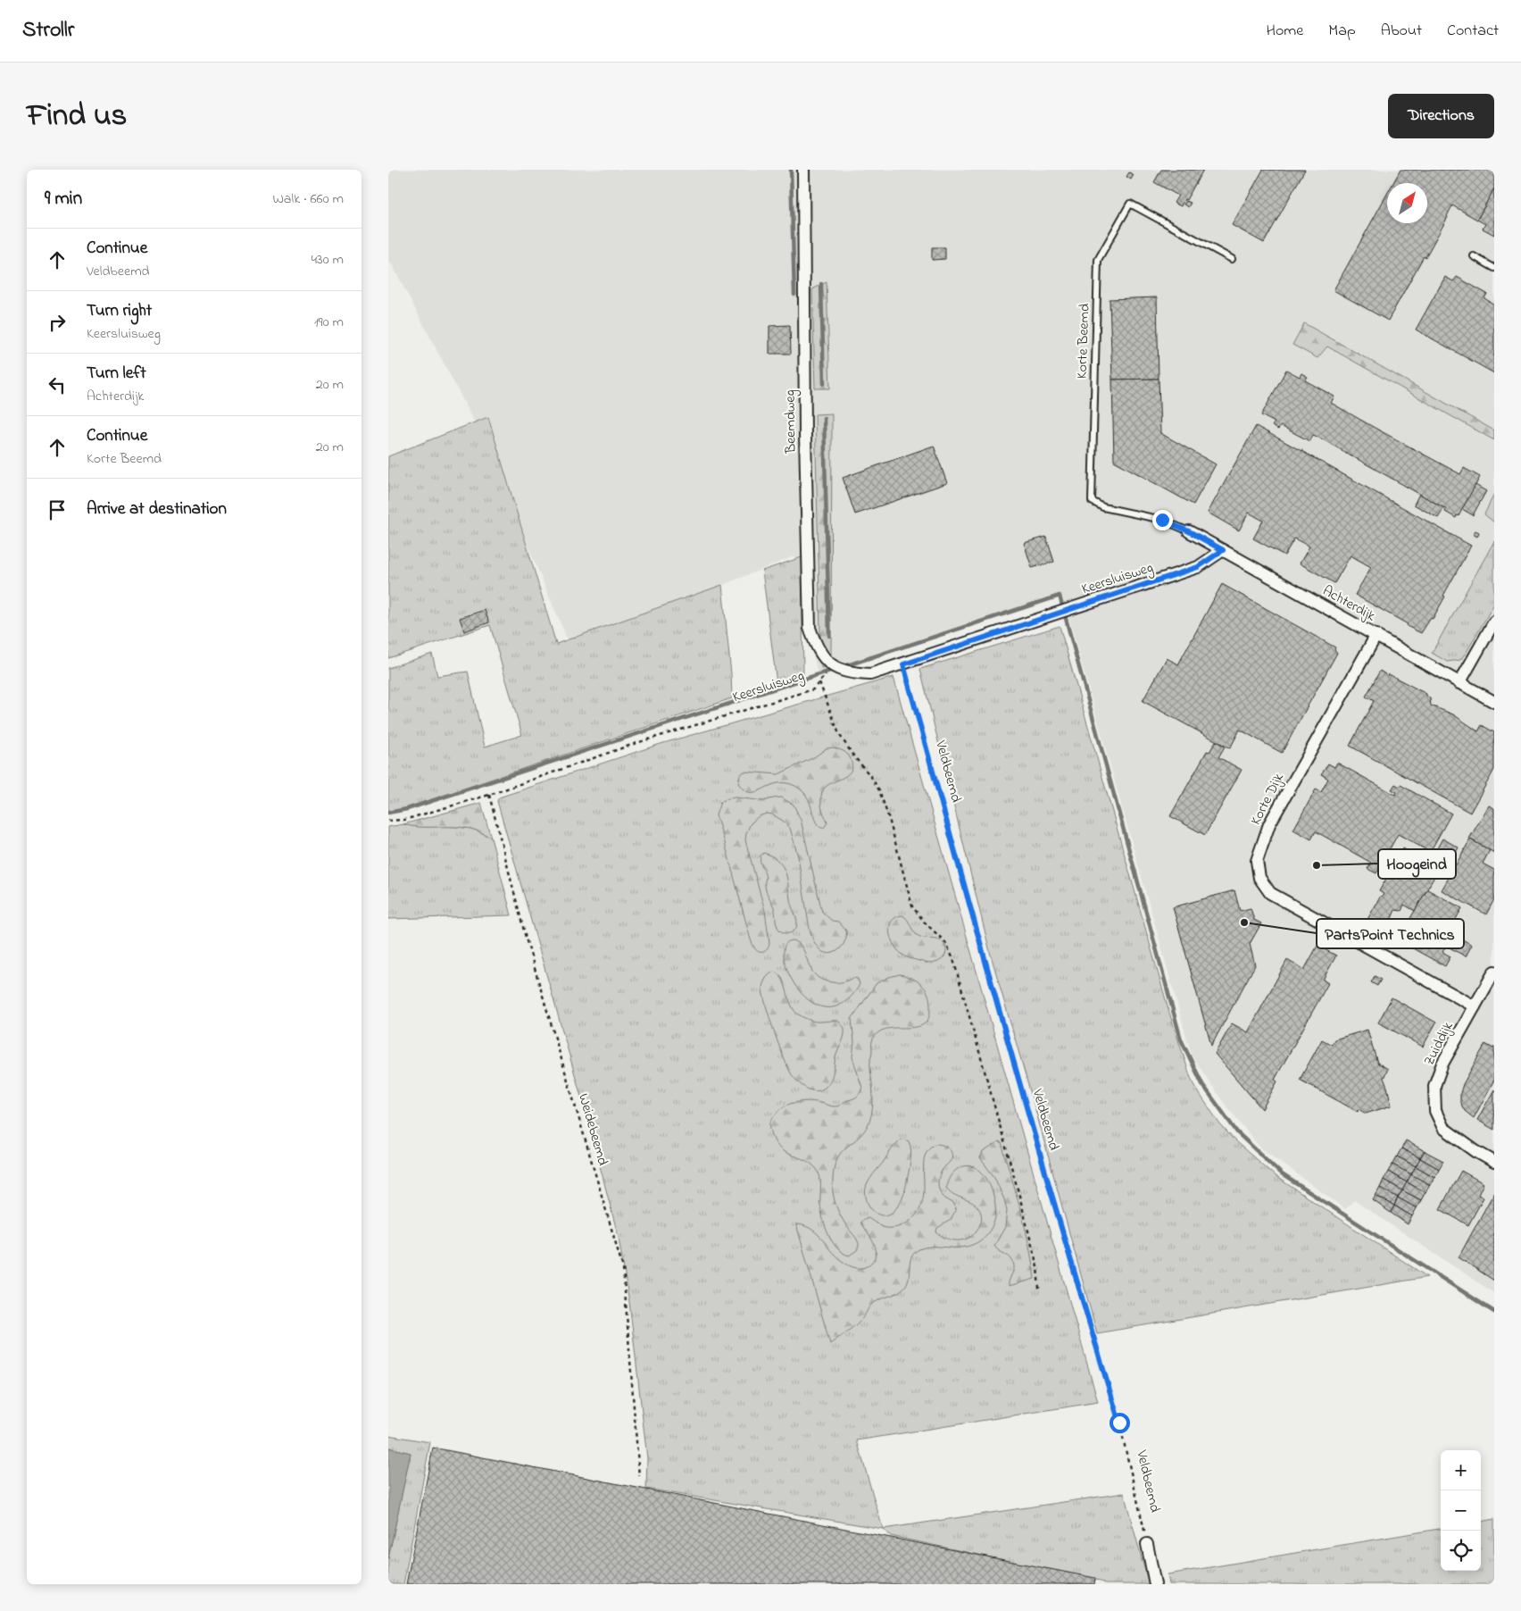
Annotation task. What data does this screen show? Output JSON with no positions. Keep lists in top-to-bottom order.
{
  "streets": {
    "street": [
      "Beemdweg",
      "Keersluisweg",
      "Achterdijk",
      "Korte Dijk",
      "Zuiddijk"
    ],
    "lane": ["Korte Beemd"],
    "path": ["Veldbeemd", "Weidebeemd"]
  },
  "crossings": [
    ["Korte Beemd", "Achterdijk"],
    ["Beemdweg", "Keersluisweg"],
    ["Keersluisweg", "Achterdijk"],
    ["Keersluisweg", "Veldbeemd"],
    ["Keersluisweg", "Weidebeemd"],
    ["Achterdijk", "Korte Dijk"],
    ["Korte Dijk", "Zuiddijk"]
  ],
  "places": ["Hoogeind", "PartsPoint Technics"],
  "north": "top right",
  "page": {
    "header": "Strollr",
    "nav": [
      "Home",
      "Map",
      "About",
      "Contact"
    ],
    "title": "Find us",
    "buttons": "Directions",
    "heading": ["9 min", "Walk · 660 m"],
    "list": [
      ["Continue", "Veldbeemd", "430 m"],
      ["Turn right", "Keersluisweg", "190 m"],
      ["Turn left", "Achterdijk", "20 m"],
      ["Continue", "Korte Beemd", "20 m"],
      "Arrive at destination"
    ],
    "map_buttons": ["+", "−"]
  }
}
